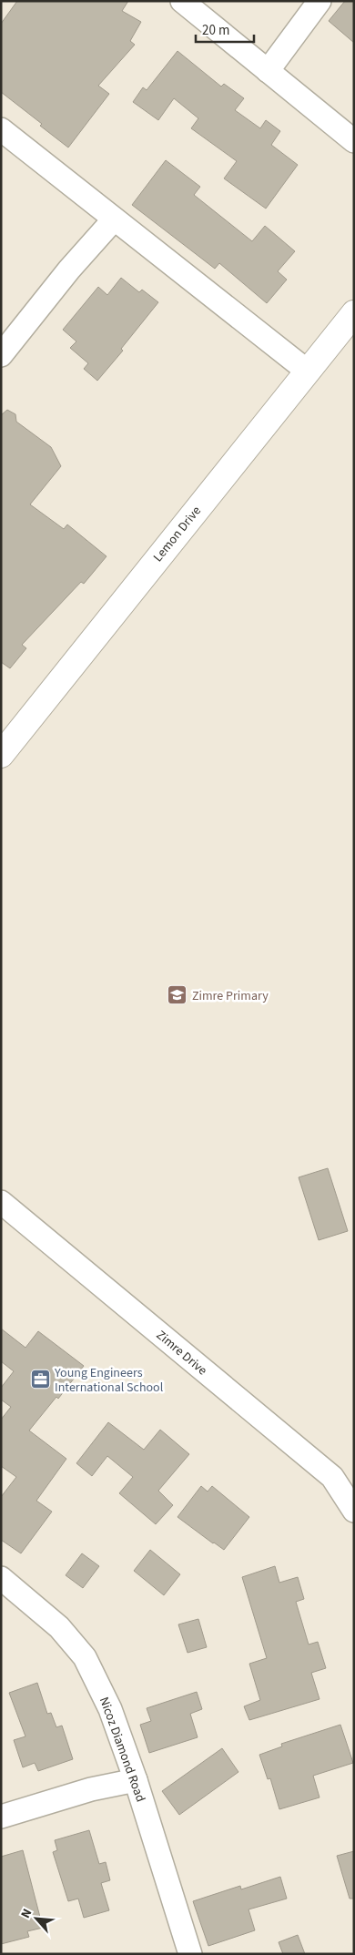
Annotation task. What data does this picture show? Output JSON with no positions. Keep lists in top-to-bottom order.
{
  "streets": {
    "street": ["Lemon Drive", "Zimre Drive", "Nicoz Diamond Road"]
  },
  "places": {
    "school or university": ["Zimre Primary"],
    "office": ["Young Engineers International School"]
  },
  "scale_bar": "20 m",
  "north": "top left"
}
